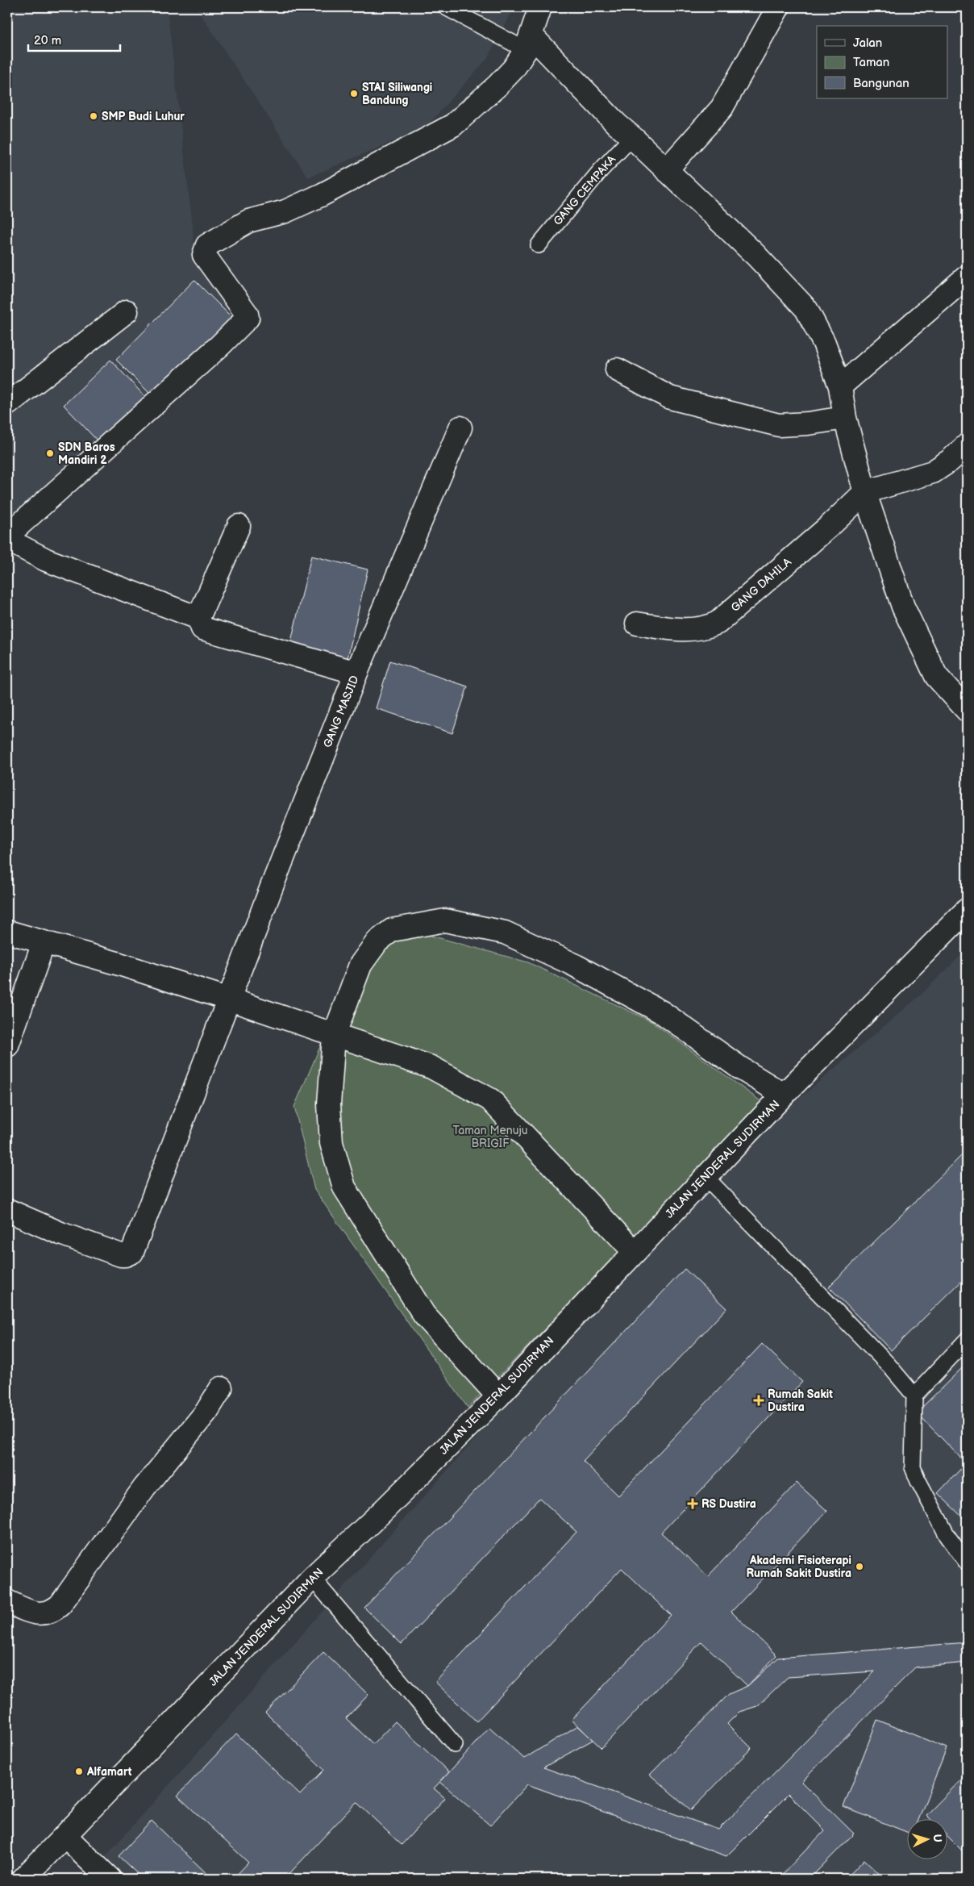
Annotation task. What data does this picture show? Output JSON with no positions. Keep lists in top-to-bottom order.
{
  "streets": {
    "street": ["GANG DAHILA", "GANG MASJID", "JALAN JENDERAL SUDIRMAN"],
    "lane": ["GANG CEMPAKA"]
  },
  "parks": ["Taman Menuju BRIGIF"],
  "places": {
    "other": [
      "STAI Siliwangi Bandung",
      "SMP Budi Luhur",
      "SDN Baros Mandiri 2",
      "Akademi Fisioterapi Rumah Sakit Dustira",
      "Alfamart"
    ],
    "health": ["Rumah Sakit Dustira", "RS Dustira"]
  },
  "legend": ["Jalan", "Taman", "Bangunan"],
  "scale_bar": "20 m",
  "north": "right"
}
